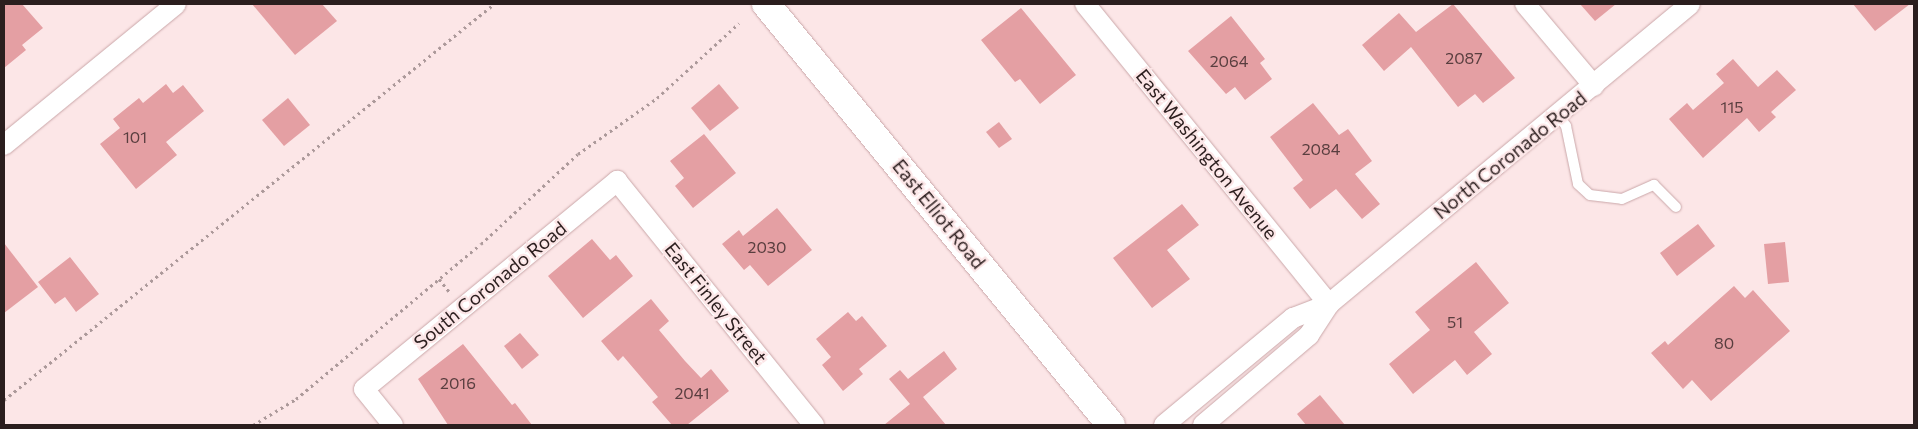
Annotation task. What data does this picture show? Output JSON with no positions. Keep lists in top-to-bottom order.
{
  "streets": {
    "main road": ["East Elliot Road"],
    "street": [
      "East Washington Avenue",
      "North Coronado Road",
      "South Coronado Road",
      "East Finley Street"
    ]
  },
  "crossings": [
    ["East Washington Avenue", "North Coronado Road"],
    ["South Coronado Road", "East Finley Street"]
  ],
  "house_numbers": [
    "2087",
    "2064",
    "115",
    "101",
    "2084",
    "2030",
    "51",
    "80",
    "2016",
    "2041"
  ]
}
